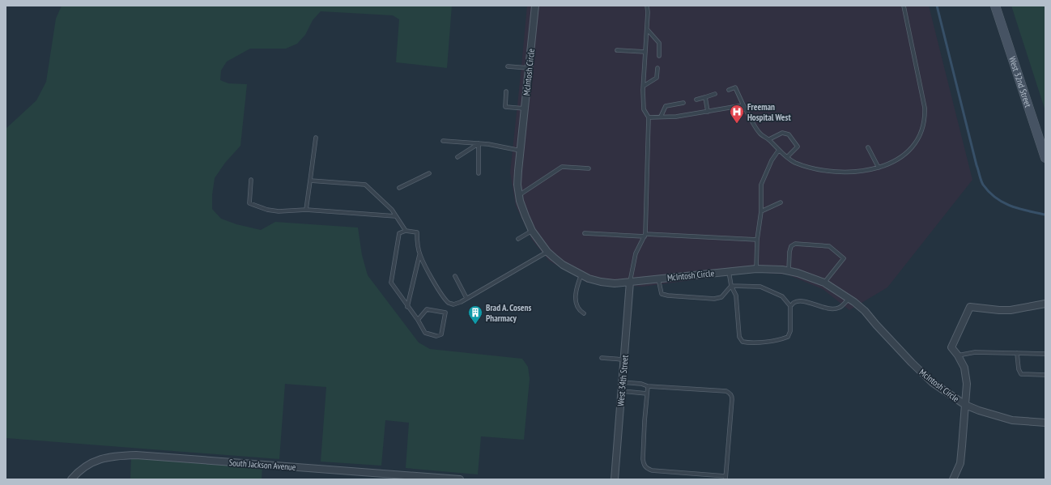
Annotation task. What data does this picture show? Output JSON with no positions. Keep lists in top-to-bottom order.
{
  "streets": {
    "main road": ["West 32nd Street"],
    "street": ["McIntosh Circle", "West 34th Street", "South Jackson Avenue"]
  },
  "crossings": [
    ["McIntosh Circle", "West 34th Street"]
  ],
  "places": {
    "hospital": ["Freeman Hospital West"],
    "building": ["Brad A. Cosens Pharmacy"]
  }
}
